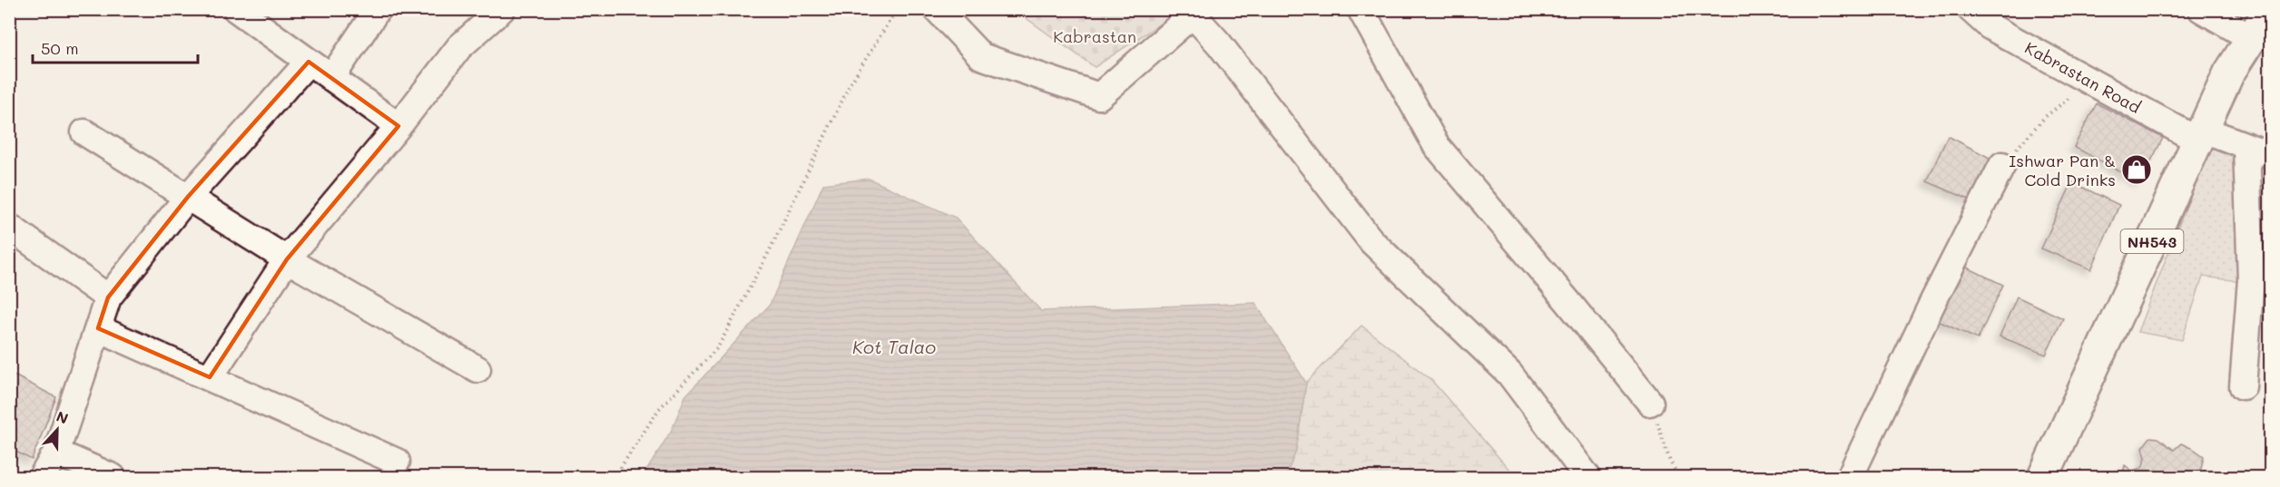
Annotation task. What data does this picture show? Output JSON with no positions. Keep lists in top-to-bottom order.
{
  "streets": {
    "highway": ["NH543"],
    "street": ["Kabrastan Road"]
  },
  "crossings": [
    ["Kabrastan Road", "NH543"]
  ],
  "water": ["Kot Talao"],
  "parks": ["Kabrastan"],
  "places": {
    "shop": ["Ishwar Pan & Cold Drinks"]
  },
  "scale_bar": "50 m",
  "north": "top"
}
